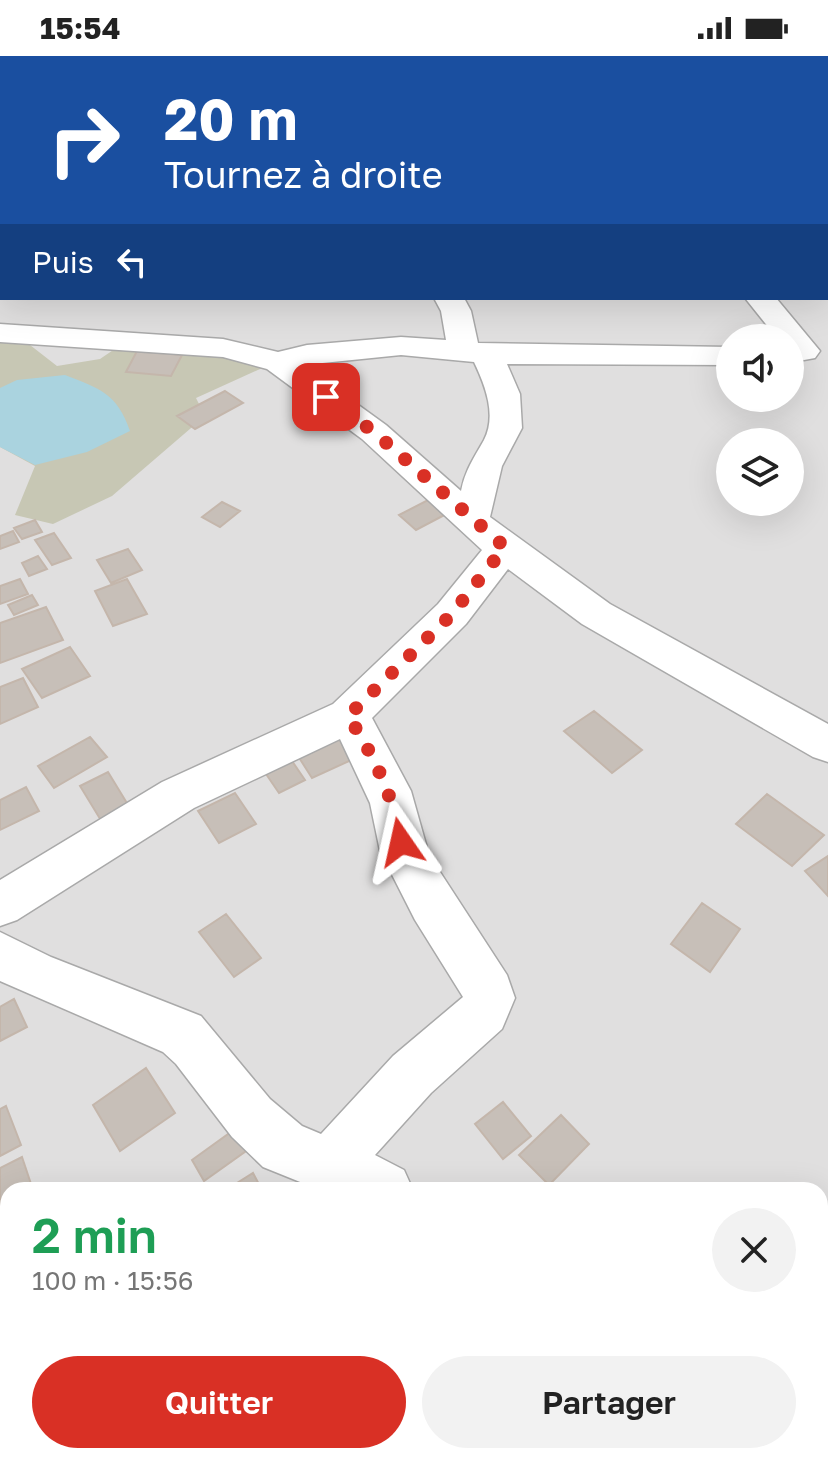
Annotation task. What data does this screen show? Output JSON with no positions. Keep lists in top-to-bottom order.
{
  "page": {
    "status": "15:54",
    "turn": ["20 m", "Tournez à droite"],
    "then": "Puis",
    "heading": ["2 min", "100 m · 15:56"],
    "buttons": ["Quitter", "Partager"]
  }
}
